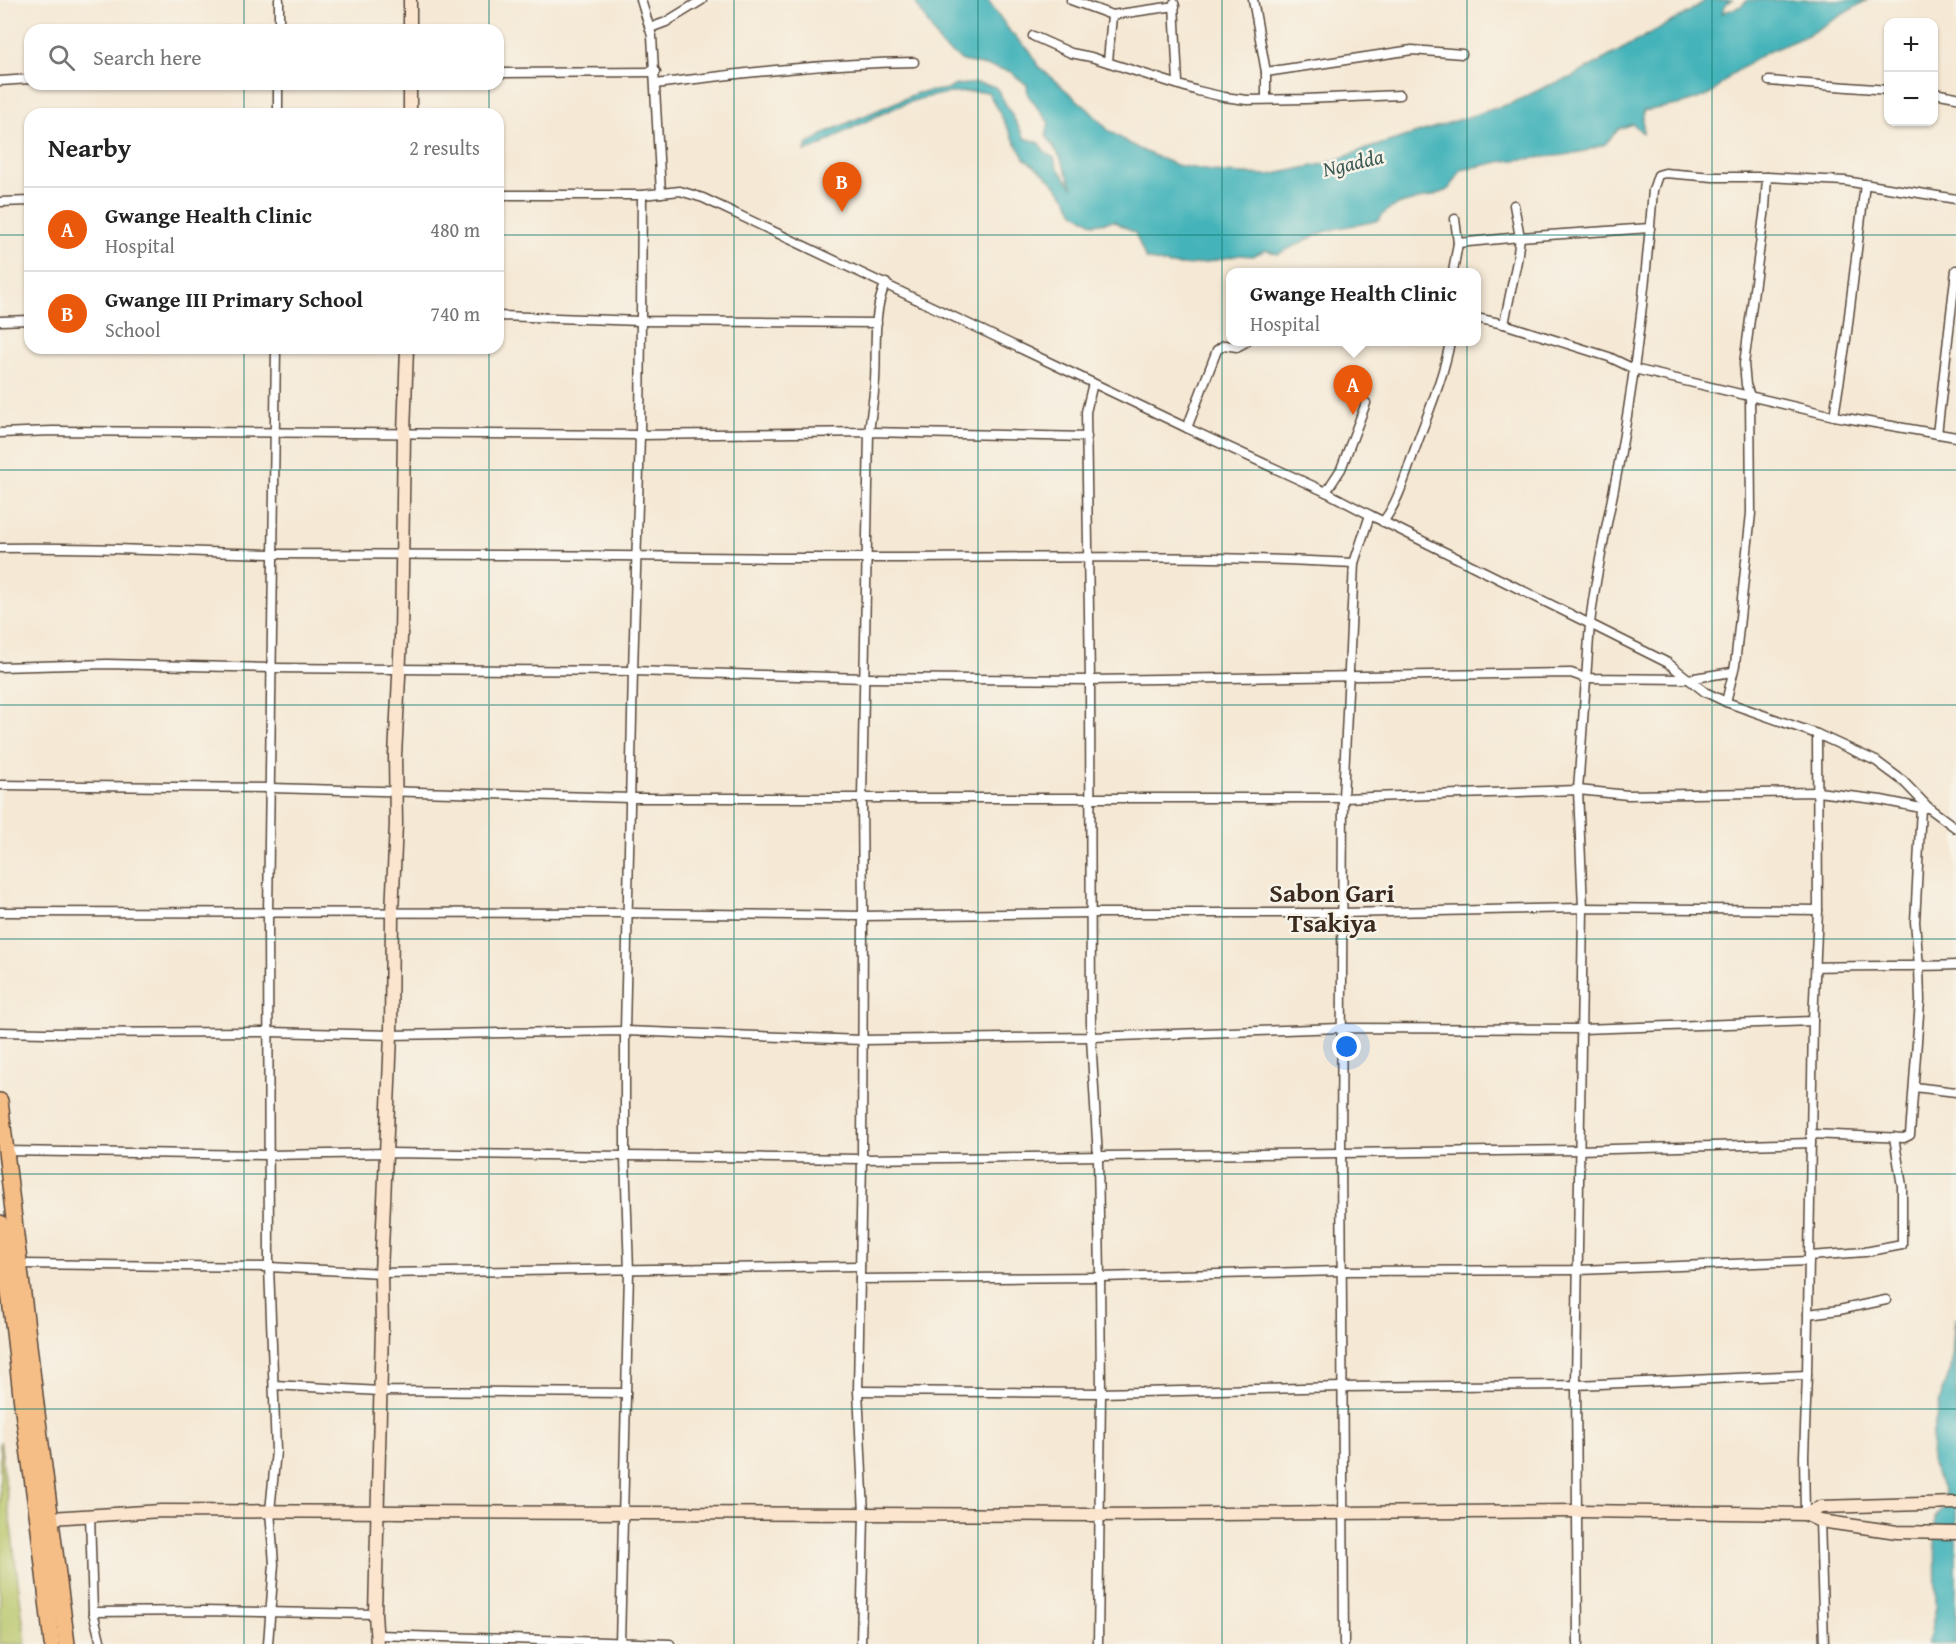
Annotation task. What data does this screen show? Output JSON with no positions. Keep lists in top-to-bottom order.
{
  "districts": ["Sabon Gari Tsakiya"],
  "water": ["Ngadda"],
  "page": {
    "map_buttons": ["+", "−"],
    "search": "Search here",
    "heading": ["Nearby", "2 results"],
    "pins": ["B", "A"],
    "list": [
      {
        "mark": "A",
        "name": "Gwange Health Clinic",
        "note": "Hospital",
        "value": "480 m"
      },
      {
        "mark": "B",
        "name": "Gwange III Primary School",
        "note": "School",
        "value": "740 m"
      }
    ],
    "popup": ["Gwange Health Clinic", "Hospital"]
  }
}
